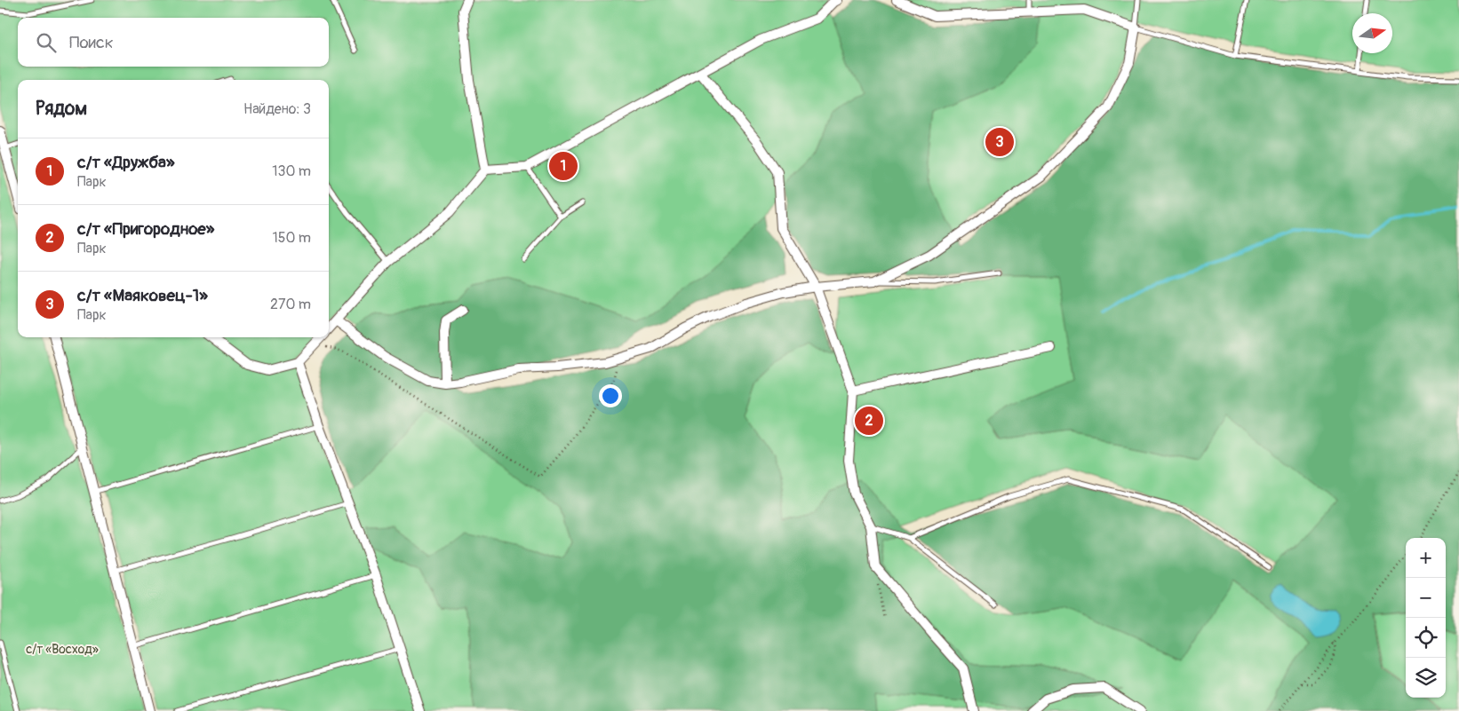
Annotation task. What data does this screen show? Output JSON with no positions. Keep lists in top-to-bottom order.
{
  "parks": ["с/т «Восход»"],
  "north": "right",
  "page": {
    "search": "Поиск",
    "heading": ["Рядом", "Найдено: 3"],
    "pins": ["3", "1", "2"],
    "list": [
      {
        "mark": "1",
        "name": "с/т «Дружба»",
        "note": "Парк",
        "value": "130 m"
      },
      {
        "mark": "2",
        "name": "с/т «Пригородное»",
        "note": "Парк",
        "value": "150 m"
      },
      {
        "mark": "3",
        "name": "с/т «Маяковец-1»",
        "note": "Парк",
        "value": "270 m"
      }
    ],
    "map_buttons": ["+", "−"]
  }
}
